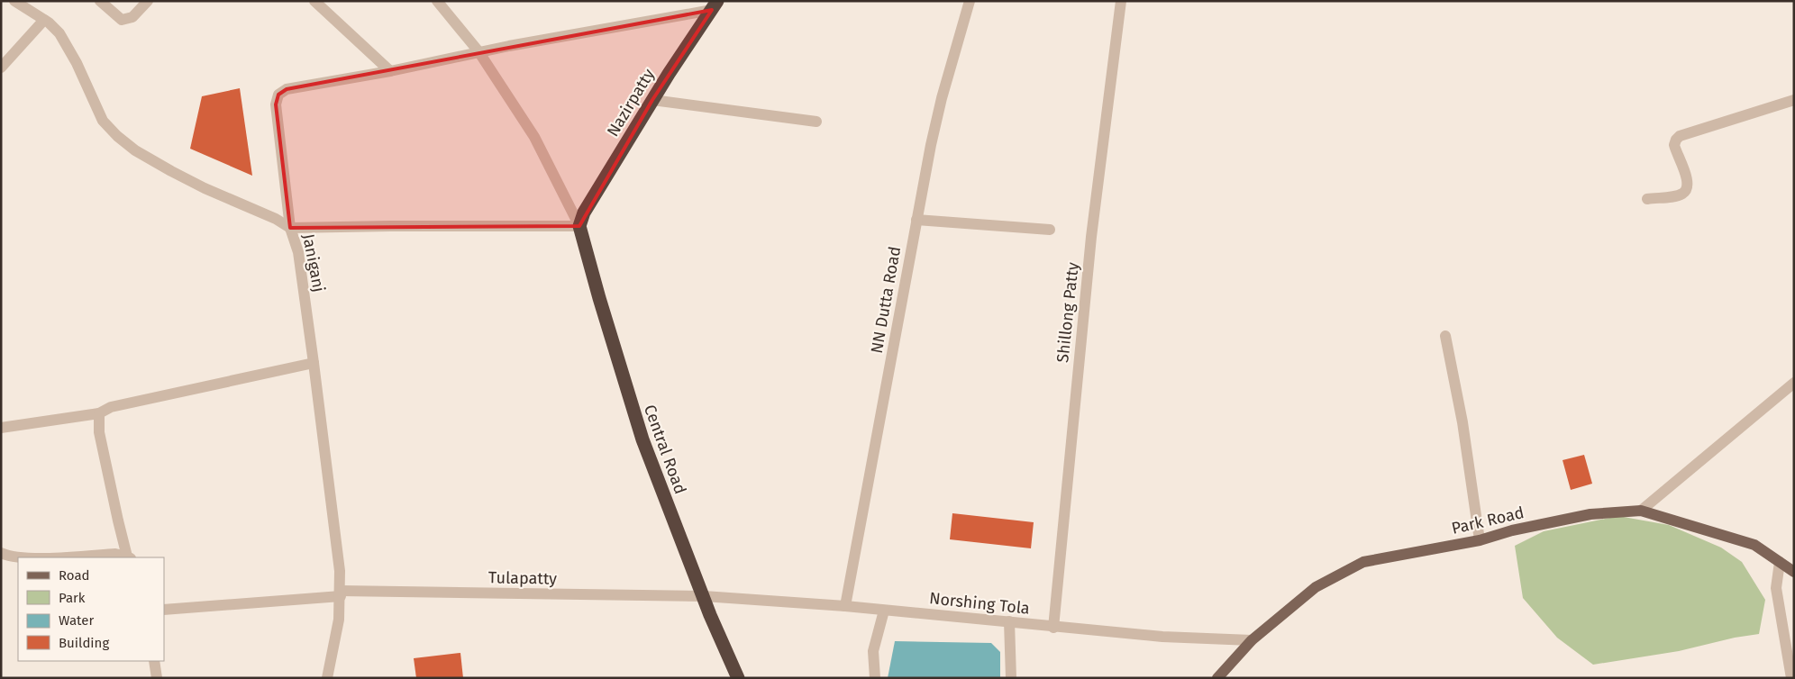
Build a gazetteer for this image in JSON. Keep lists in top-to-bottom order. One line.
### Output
{"streets":{"highway":["Nazirpatty","Central Road"],"main road":["Park Road"],"street":["Janiganj","NN Dutta Road","Shillong Patty","Tulapatty","Norshing Tola"]},"crossings":[["Nazirpatty","Janiganj"],["Nazirpatty","Central Road"],["Janiganj","Central Road"],["Janiganj","Tulapatty"],["NN Dutta Road","Norshing Tola"],["Shillong Patty","Norshing Tola"],["Central Road","Tulapatty"],["Central Road","Norshing Tola"],["Park Road","Norshing Tola"],["Tulapatty","Norshing Tola"]],"legend":["Road","Park","Water","Building"]}
